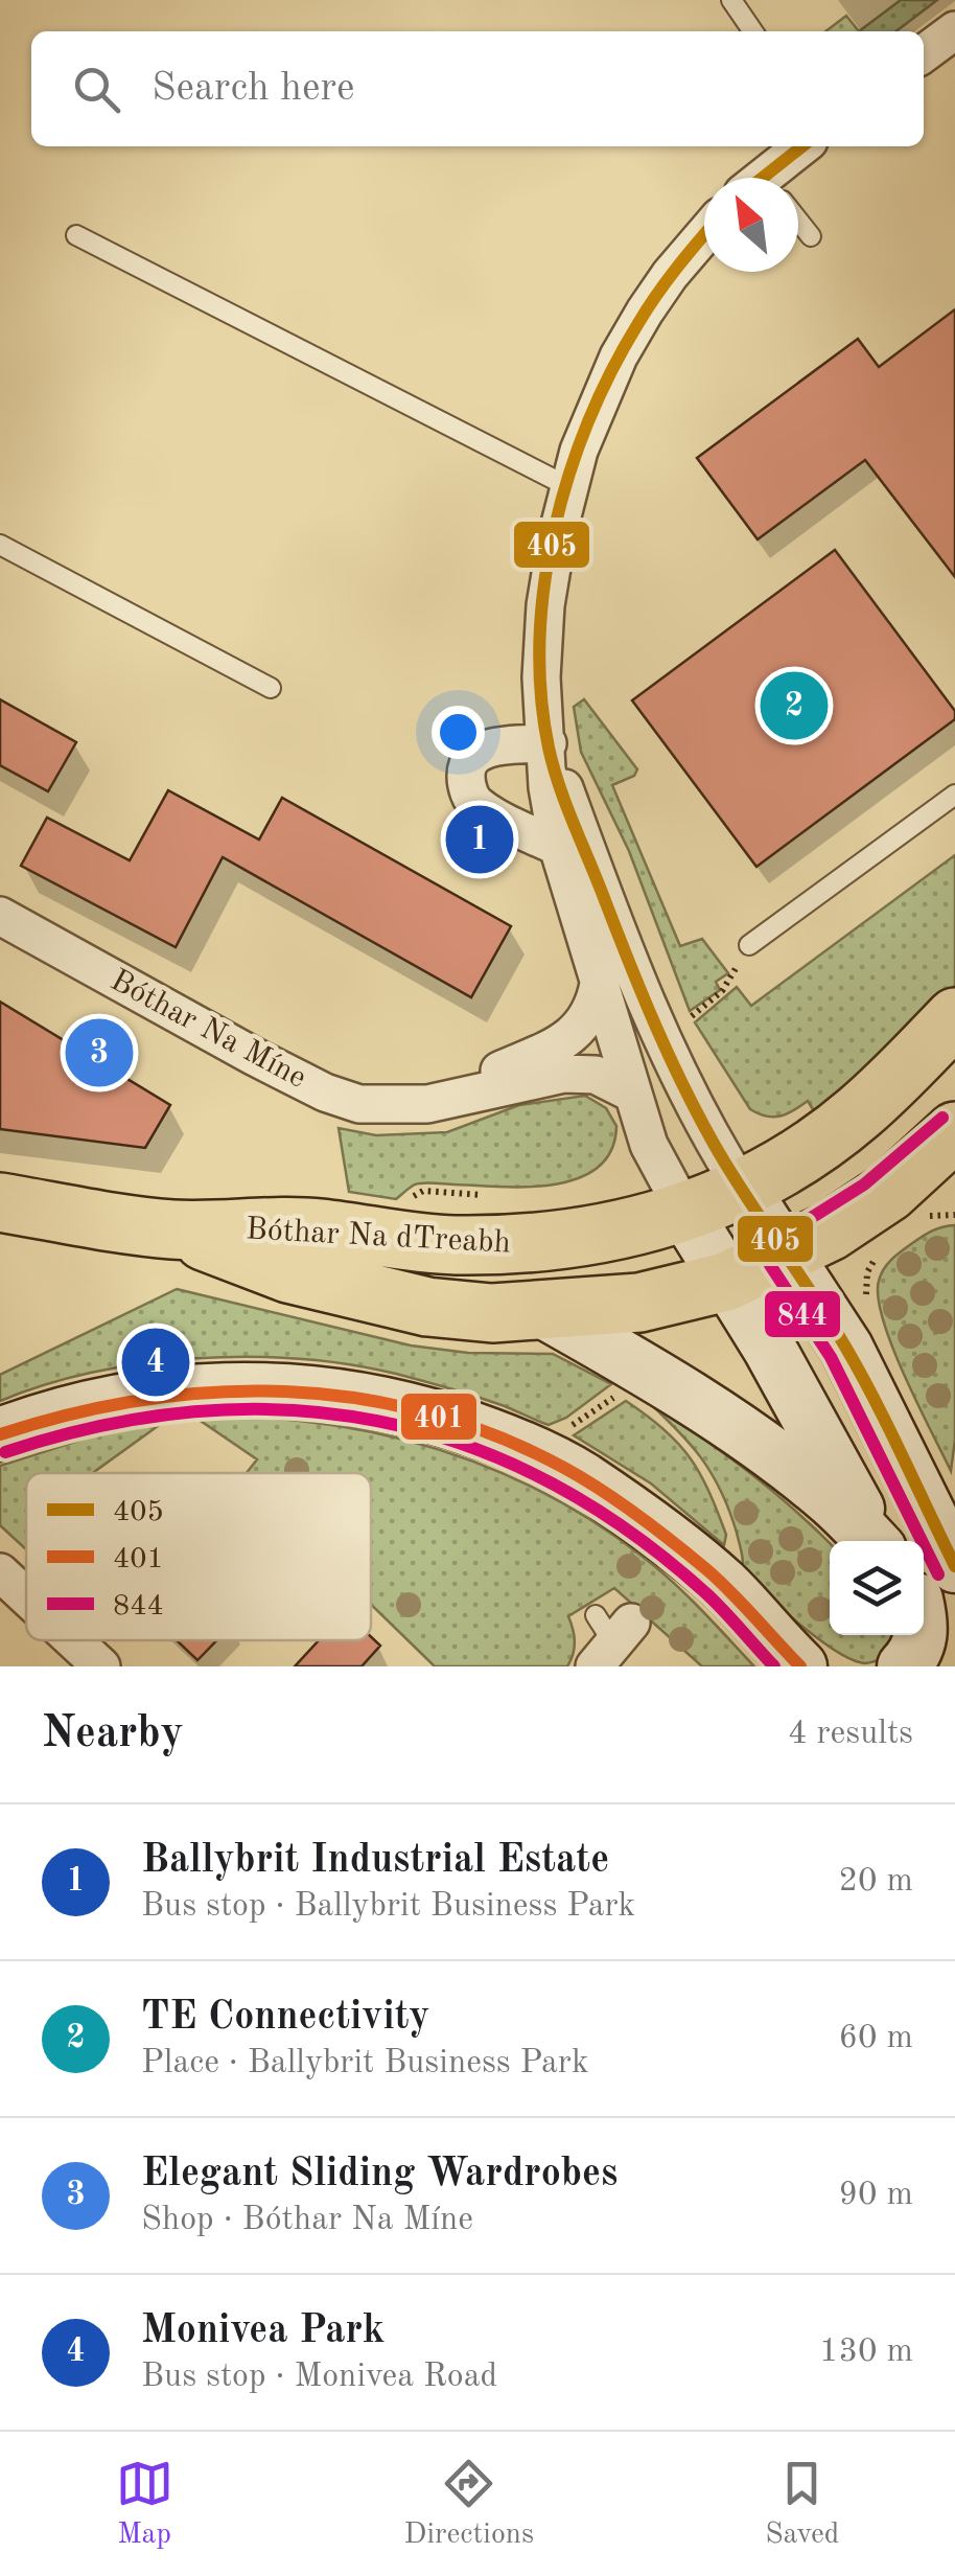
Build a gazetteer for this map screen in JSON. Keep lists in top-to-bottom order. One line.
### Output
{"streets":{"highway":["Bóthar Na dTreabh"],"street":["Bóthar Na Míne"]},"lines":["transit line 405","transit line 844","transit line 401"],"legend":["405","401","844"],"north":"top left","page":{"search":"Search here","pins":["2","1","3","4"],"heading":["Nearby","4 results"],"list":[{"mark":"1","name":"Ballybrit Industrial Estate","note":"Bus stop · Ballybrit Business Park","value":"20 m"},{"mark":"2","name":"TE Connectivity","note":"Place · Ballybrit Business Park","value":"60 m"},{"mark":"3","name":"Elegant Sliding Wardrobes","note":"Shop · Bóthar Na Míne","value":"90 m"},{"mark":"4","name":"Monivea Park","note":"Bus stop · Monivea Road","value":"130 m"}],"nav":["Map","Directions","Saved"]}}
